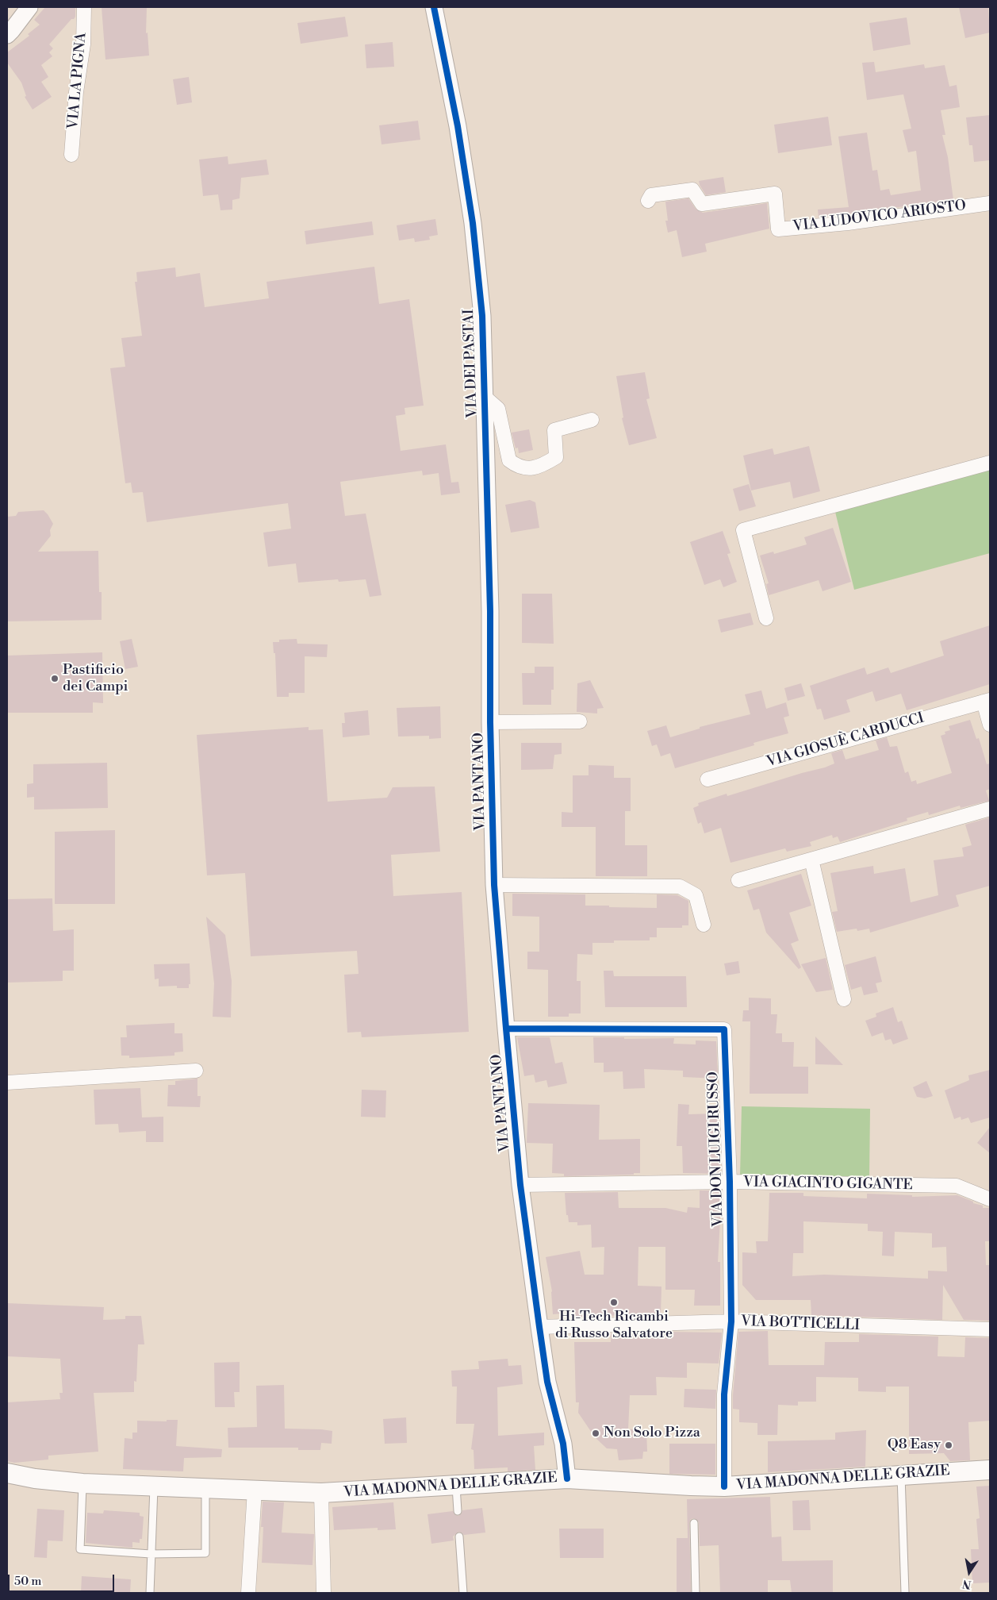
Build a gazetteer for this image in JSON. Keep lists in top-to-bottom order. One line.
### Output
{"streets":{"main road":["VIA MADONNA DELLE GRAZIE"],"street":["VIA LA PIGNA","VIA LUDOVICO ARIOSTO","VIA DEI PASTAI","VIA GIOSUÈ CARDUCCI","VIA PANTANO","VIA DON LUIGI RUSSO","VIA GIACINTO GIGANTE","VIA BOTTICELLI"]},"crossings":[["VIA DEI PASTAI","VIA PANTANO"],["VIA PANTANO","VIA DON LUIGI RUSSO"],["VIA PANTANO","VIA GIACINTO GIGANTE"],["VIA PANTANO","VIA BOTTICELLI"],["VIA PANTANO","VIA MADONNA DELLE GRAZIE"],["VIA DON LUIGI RUSSO","VIA GIACINTO GIGANTE"],["VIA DON LUIGI RUSSO","VIA BOTTICELLI"],["VIA DON LUIGI RUSSO","VIA MADONNA DELLE GRAZIE"]],"places":["Pastificio dei Campi","Hi-Tech Ricambi di Russo Salvatore","Non Solo Pizza","Q8 Easy"],"scale_bar":"50 m","north":"bottom"}
